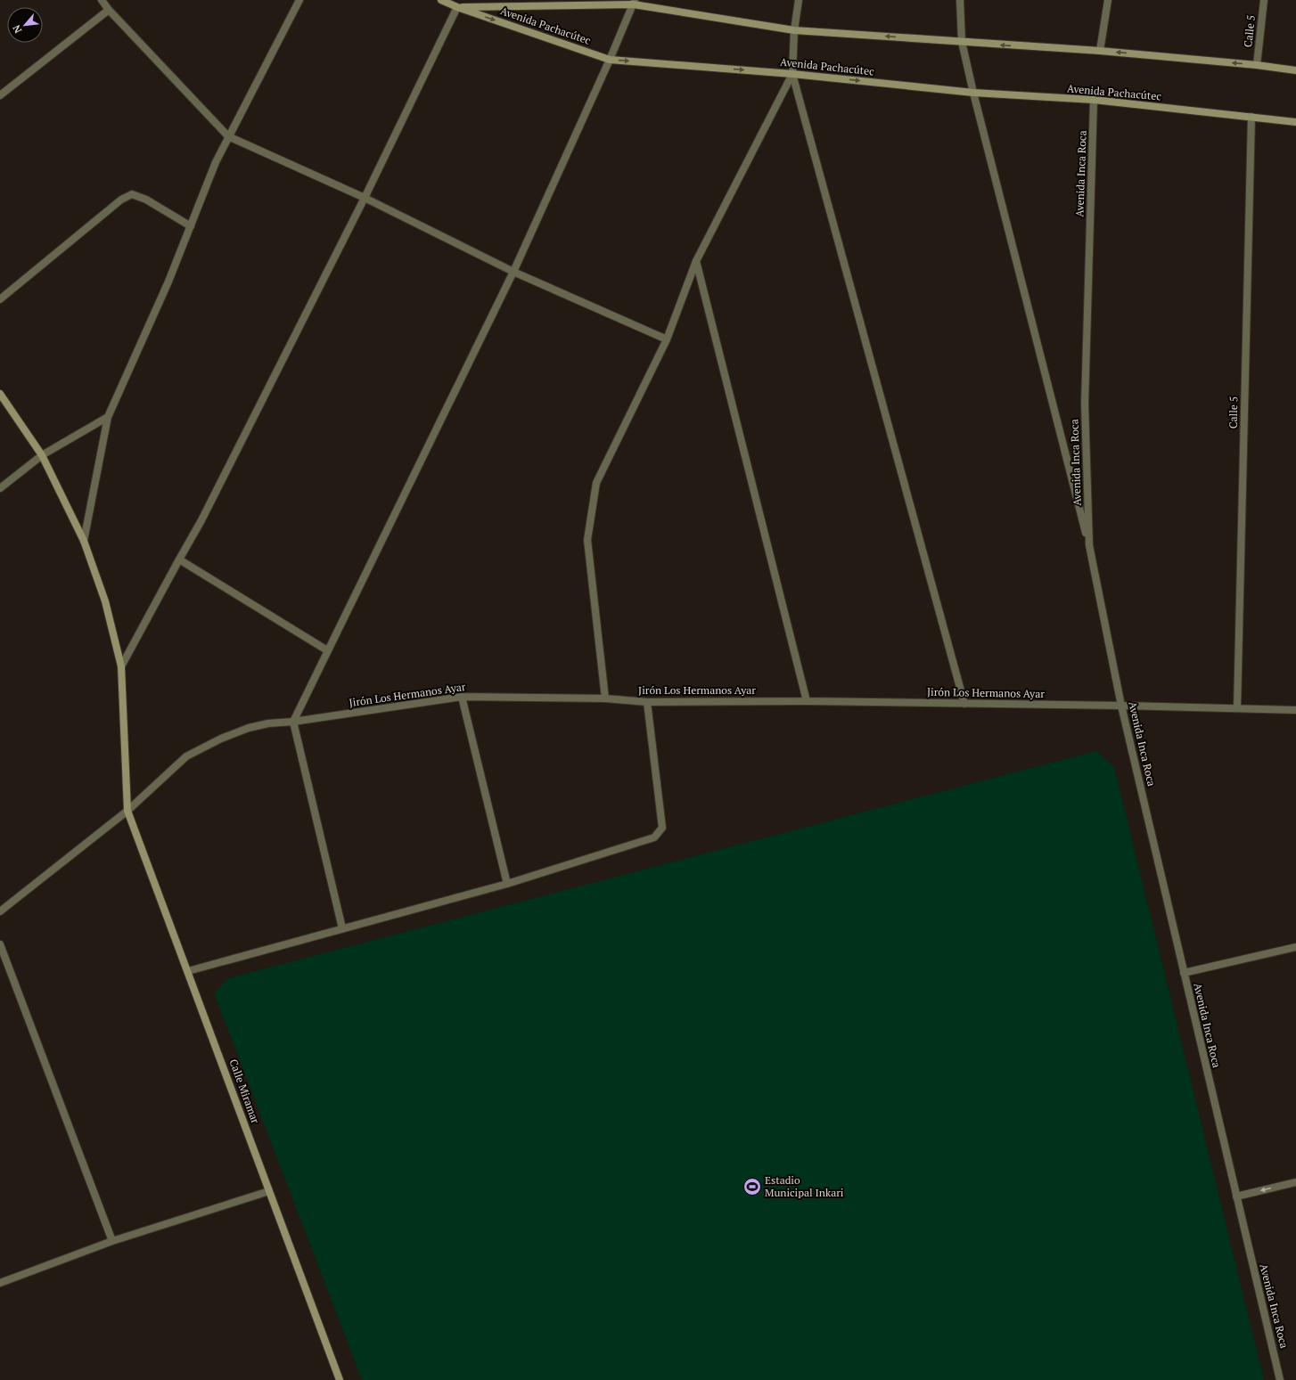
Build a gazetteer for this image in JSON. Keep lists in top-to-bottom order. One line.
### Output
{"streets":{"street":["Avenida Pachacútec","Calle 5","Avenida Inca Roca","Jirón Los Hermanos Ayar","Calle Miramar"]},"crossings":[["Avenida Pachacútec","Calle 5"],["Avenida Pachacútec","Avenida Inca Roca"],["Calle 5","Jirón Los Hermanos Ayar"],["Avenida Inca Roca","Jirón Los Hermanos Ayar"],["Jirón Los Hermanos Ayar","Calle Miramar"]],"places":{"sports":["Estadio Municipal Inkari"]},"north":"bottom left"}
